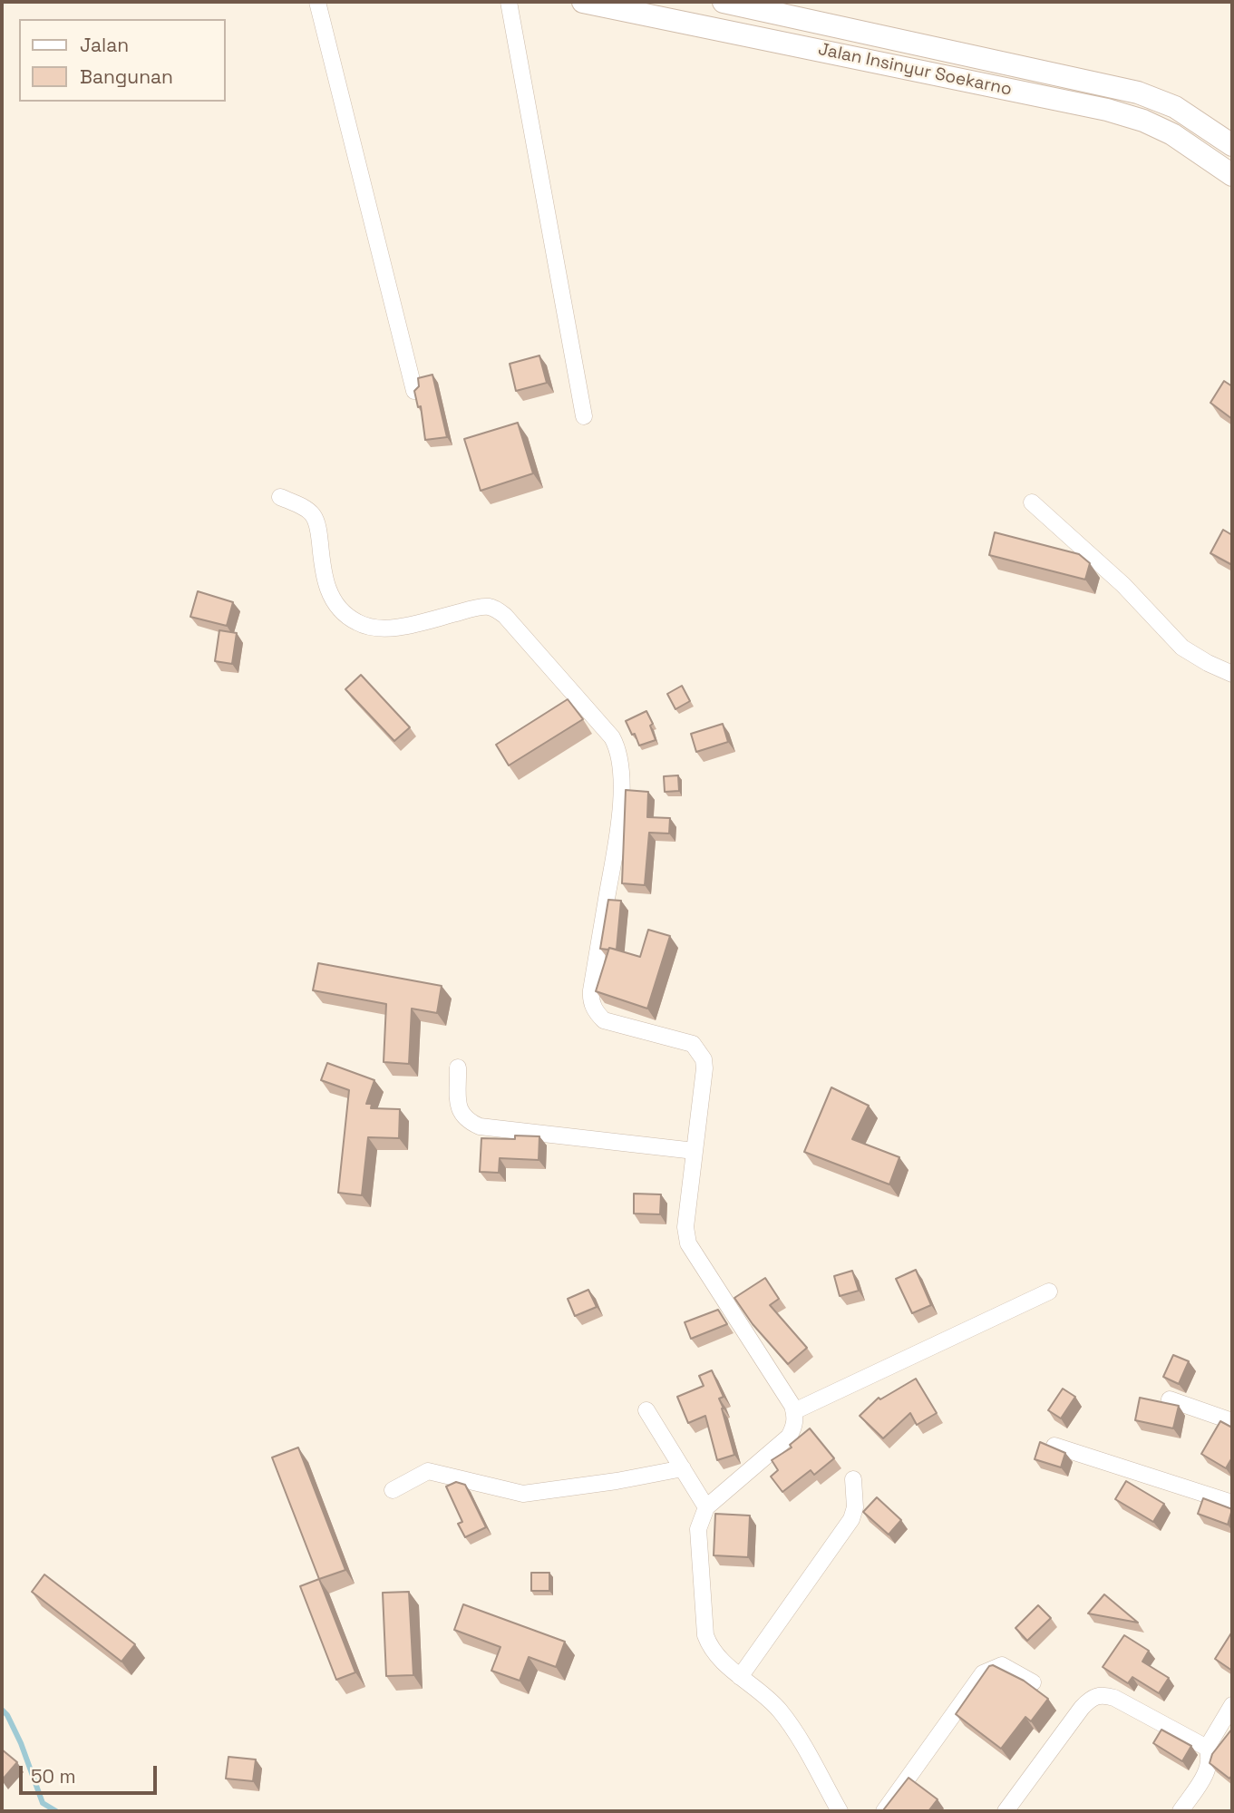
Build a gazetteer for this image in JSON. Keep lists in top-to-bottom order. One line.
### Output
{"streets":{"main road":["Jalan Insinyur Soekarno"]},"legend":["Jalan","Bangunan"],"scale_bar":"50 m"}
